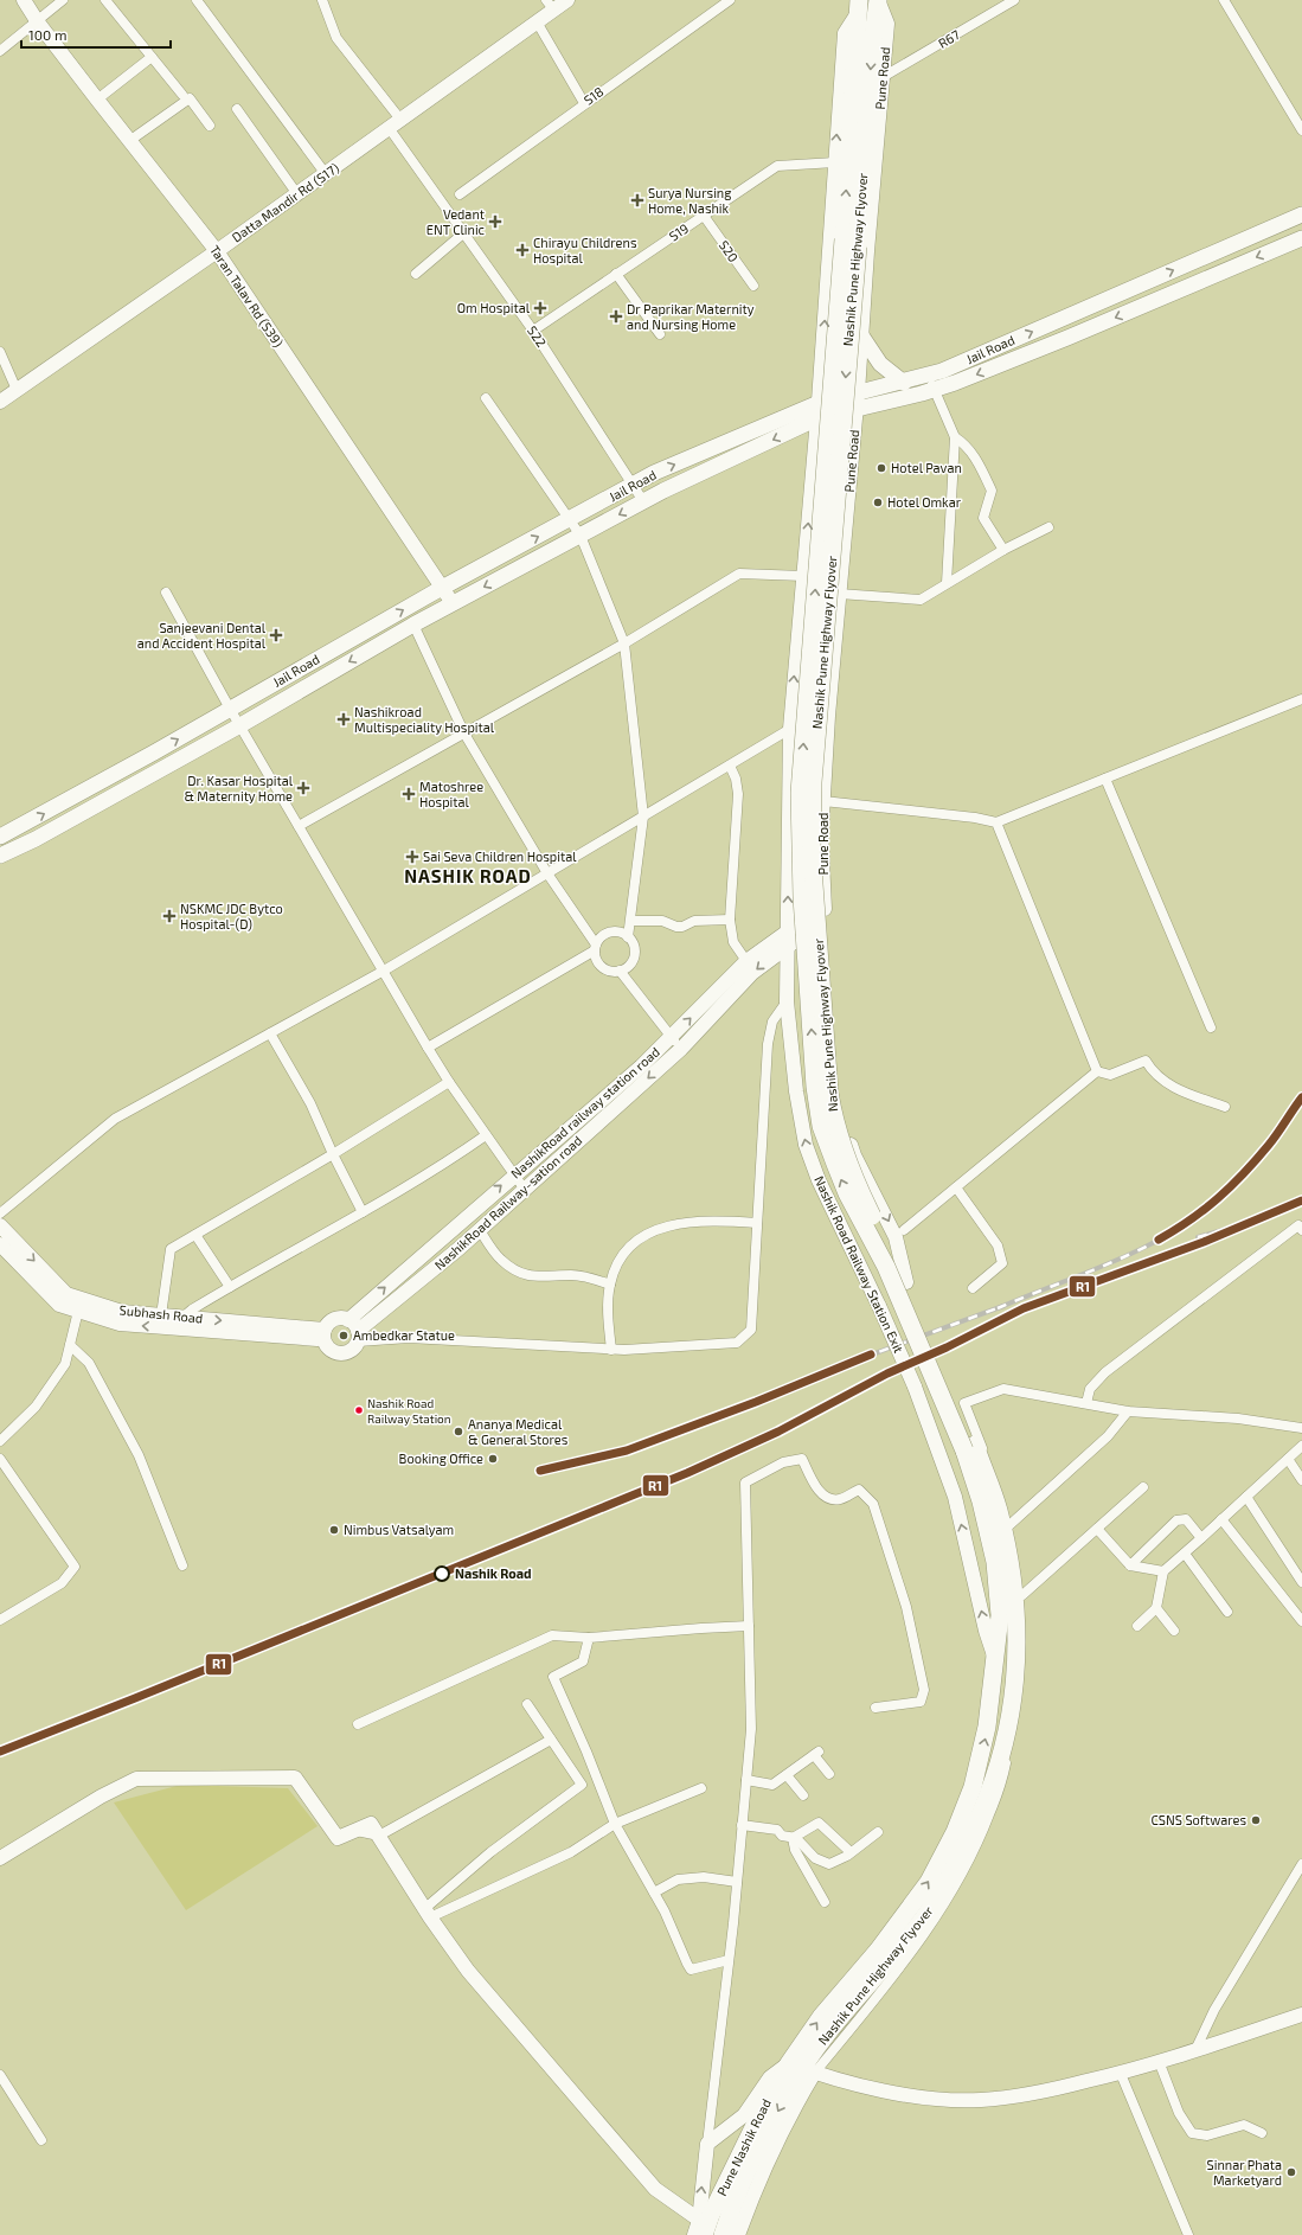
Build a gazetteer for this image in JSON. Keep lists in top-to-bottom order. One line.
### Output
{"streets":{"highway":["Nashik Pune Highway Flyover","Pune Nashik Road"],"main road":["Pune Road","Datta Mandir Rd (S17)","Taran Talav Rd (S39)","Jail Road","NashikRoad railway station road","NashikRoad Railway-sation road","Nashik Road Railway Station Exit","Subhash Road"],"street":["R67","S18","S19","S20","S22"]},"crossings":[["R67","Pune Road"],["Pune Road","Nashik Pune Highway Flyover"],["Pune Road","Jail Road"],["Pune Road","NashikRoad railway station road"],["Pune Road","NashikRoad Railway-sation road"],["Datta Mandir Rd (S17)","Taran Talav Rd (S39)"],["Datta Mandir Rd (S17)","S22"],["S19","S20"],["S19","S22"],["S19","Nashik Road Railway Station Exit"],["Nashik Pune Highway Flyover","Nashik Road Railway Station Exit"],["Nashik Pune Highway Flyover","Pune Nashik Road"],["Taran Talav Rd (S39)","Jail Road"],["S22","Jail Road"],["Jail Road","Nashik Road Railway Station Exit"],["NashikRoad railway station road","NashikRoad Railway-sation road"],["NashikRoad railway station road","Nashik Road Railway Station Exit"],["NashikRoad railway station road","Subhash Road"],["NashikRoad Railway-sation road","Nashik Road Railway Station Exit"],["NashikRoad Railway-sation road","Subhash Road"]],"one_way":["NashikRoad railway station road","NashikRoad Railway-sation road","Nashik Road Railway Station Exit"],"districts":["NASHIK ROAD"],"places":{"health":["Surya Nursing Home, Nashik","Vedant ENT Clinic","Chirayu Childrens Hospital","Om Hospital","Dr Paprikar Maternity and Nursing Home","Sanjeevani Dental and Accident Hospital","Nashikroad Multispeciality Hospital","Dr. Kasar Hospital & Maternity Home","Matoshree Hospital","Sai Seva Children Hospital","NSKMC JDC Bytco Hospital-(D)"],"other":["Hotel Pavan","Hotel Omkar","Ambedkar Statue","Nashik Road Railway Station","Ananya Medical & General Stores","Booking Office","Nimbus Vatsalyam","Nashik Road","CSNS Softwares","Sinnar Phata Marketyard"]},"lines":["transit line R1"],"scale_bar":"100 m"}
